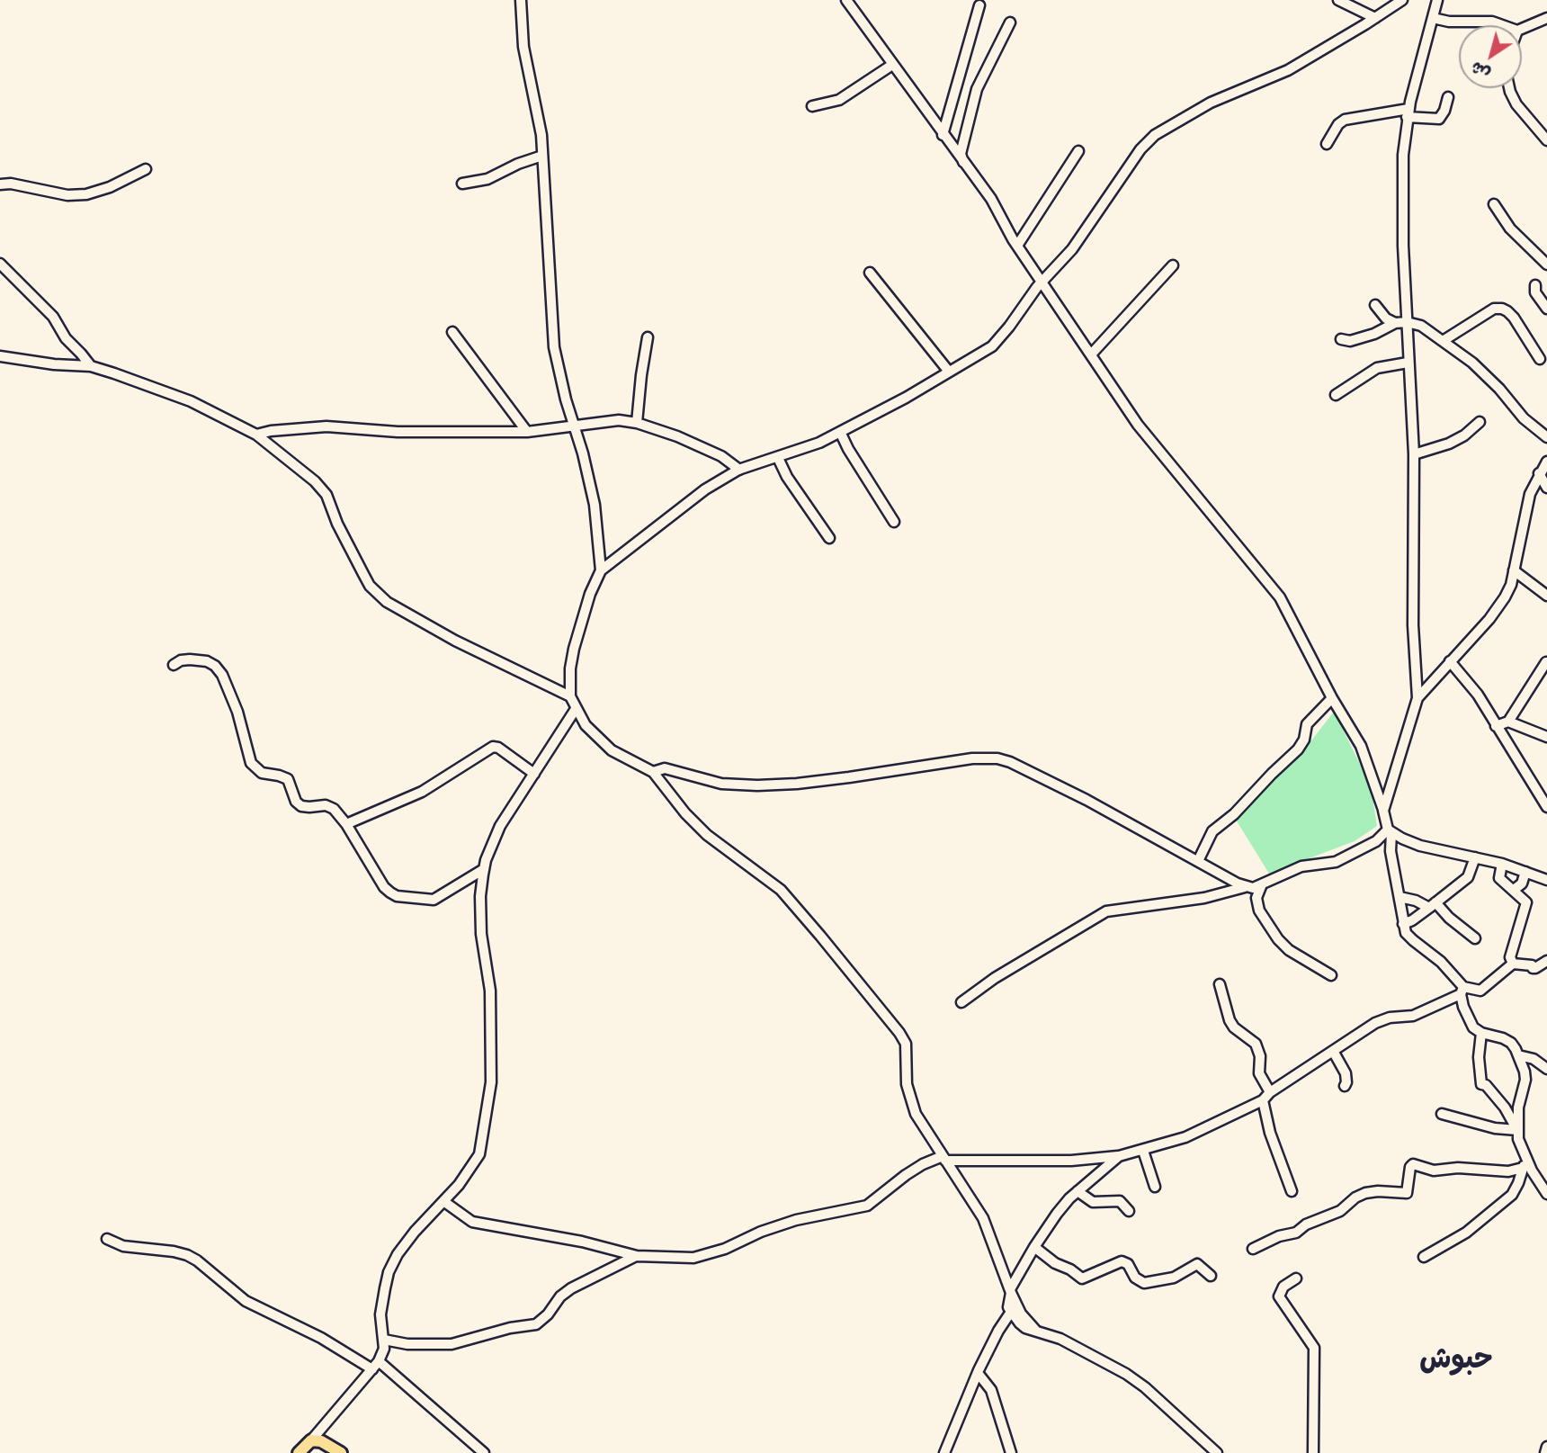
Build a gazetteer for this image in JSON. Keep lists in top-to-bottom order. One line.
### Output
{"districts":["حبوش"],"north":"bottom left"}
